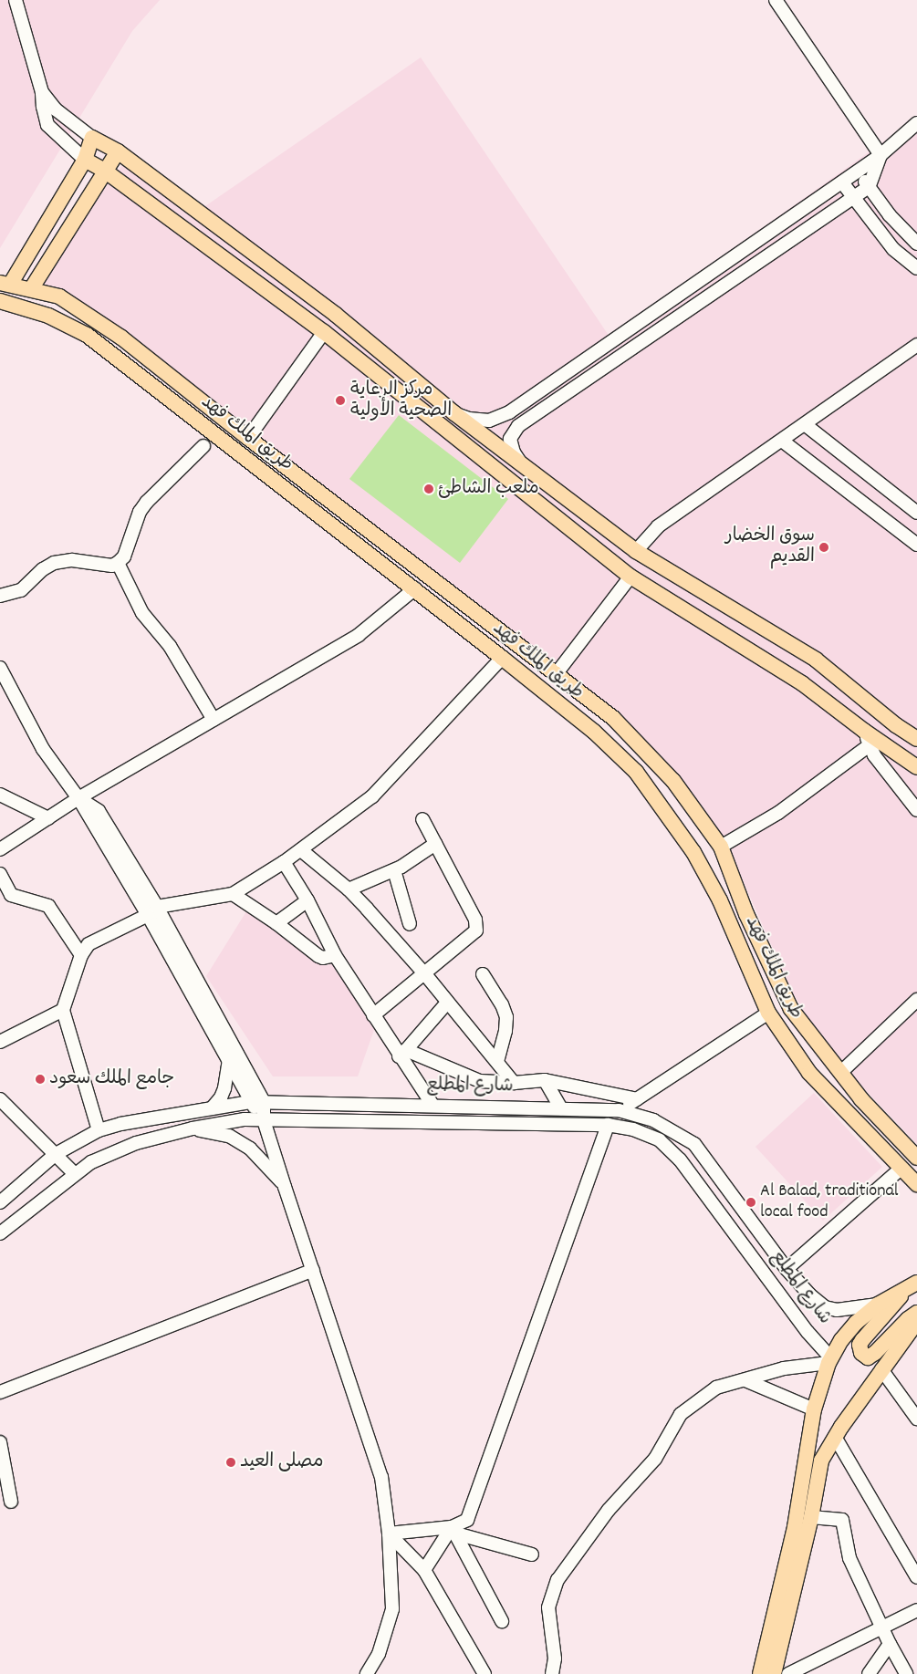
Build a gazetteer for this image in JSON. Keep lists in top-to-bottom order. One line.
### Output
{"streets":{"main road":["طريق الملك فهد","شارع المطلع"]},"places":["مركز الرعاية الصحية الأولية","ملعب الشاطئ","سوق الخضار القديم","جامع الملك سعود","Al Balad, traditional local food","مصلى العيد"]}
